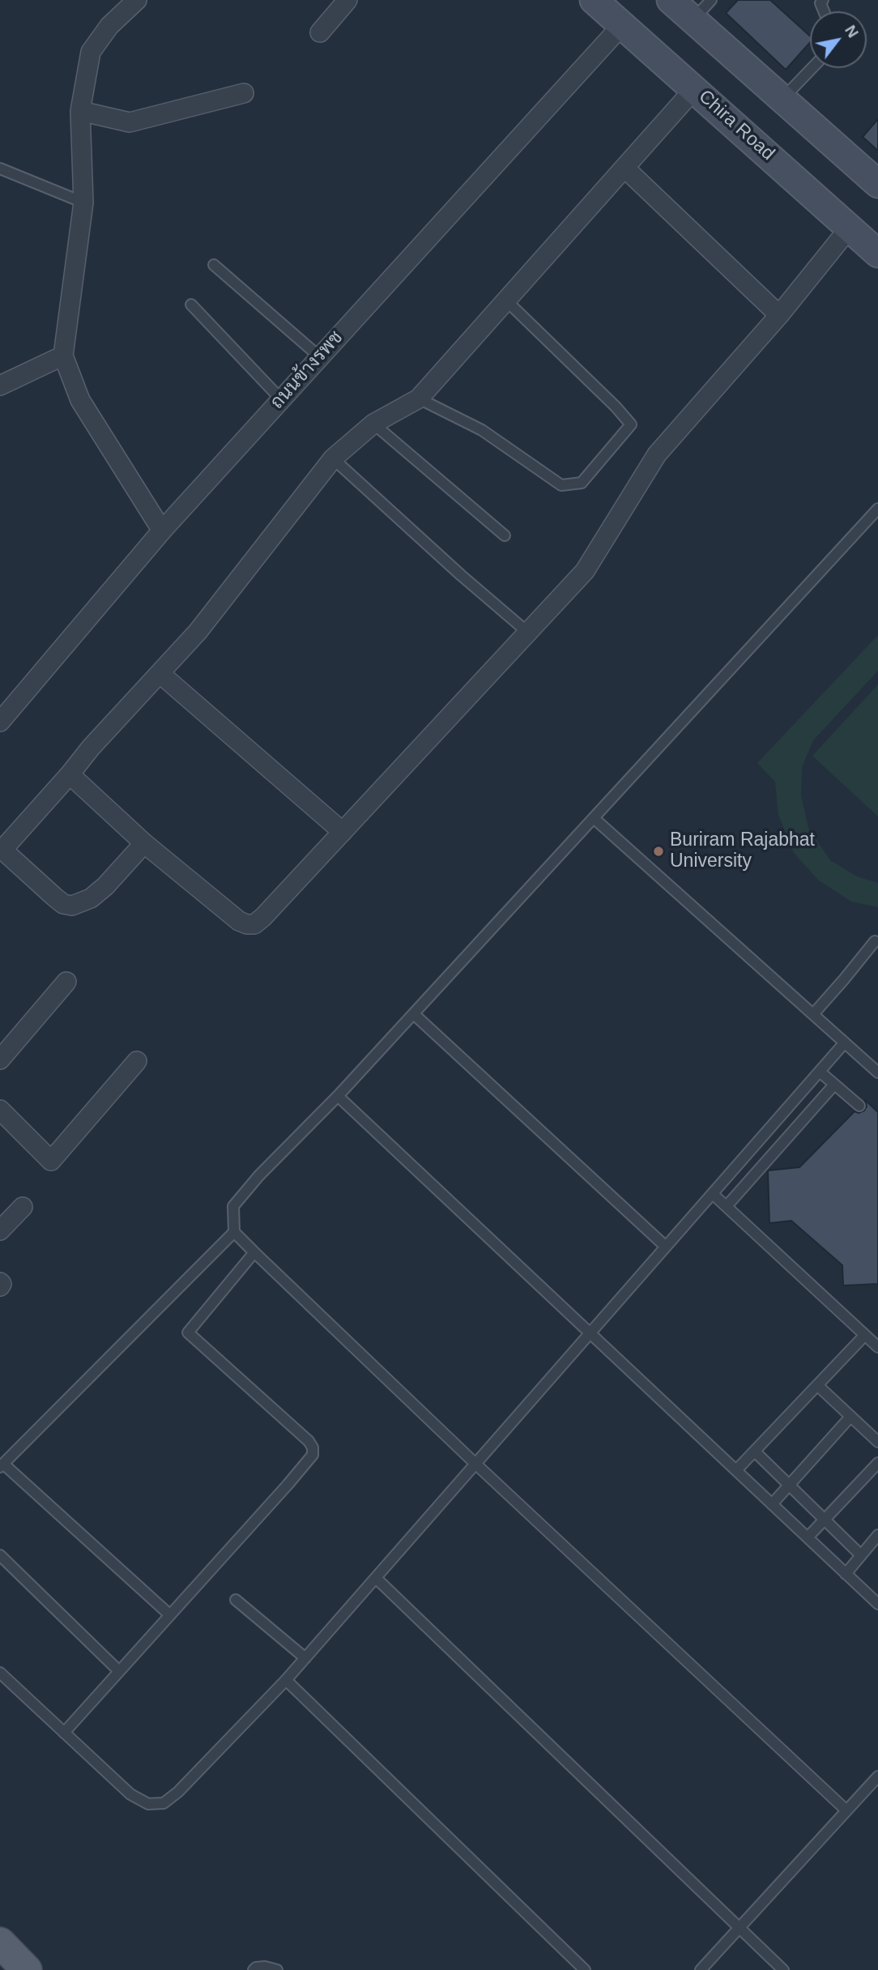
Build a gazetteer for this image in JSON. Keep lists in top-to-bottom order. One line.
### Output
{"streets":{"main road":["Chira Road"],"street":["ถนนข้างรพช"]},"crossings":[["Chira Road","ถนนข้างรพช"]],"places":["Buriram Rajabhat University"],"north":"top right"}
